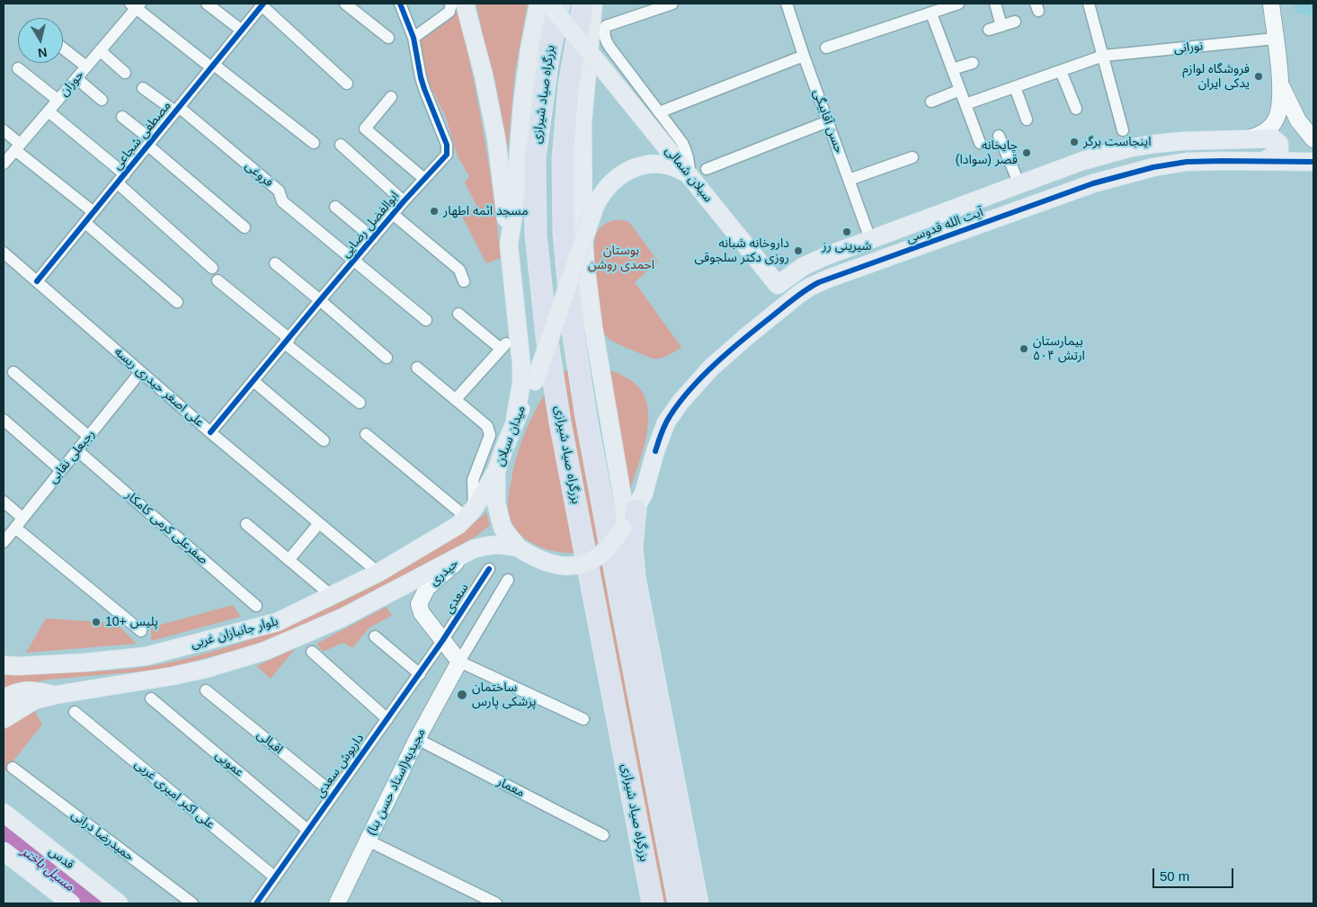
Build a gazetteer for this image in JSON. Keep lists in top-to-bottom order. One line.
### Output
{"streets":{"highway":["بزرگراه صیاد شیرازی"],"main road":["سبلان شمالی","آیت الله قدوسی","میدان سبلان","حیدری","بلوار جانبازان غربی","مجیدیه(استاد حسن بنا)","قدس"],"street":["نورانی","حوزان","حسن آقابیگی","مصطفی شجاعی","فروغی","ابوالفضل رضایی","علی اصغر حیدری ریسه","رجبعلی نقابی","صفرعلی کرمی کامکار","سعدی","اقبالی","عمویی","داریوش سعدی","معمار","علی اکبر امیری غربی","حمیدرضا درانی"]},"crossings":[["حسن آقابیگی","سبلان شمالی"],["مصطفی شجاعی","فروغی"],["مصطفی شجاعی","علی اصغر حیدری ریسه"],["فروغی","ابوالفضل رضایی"],["سبلان شمالی","میدان سبلان"],["ابوالفضل رضایی","علی اصغر حیدری ریسه"],["آیت الله قدوسی","میدان سبلان"],["علی اصغر حیدری ریسه","رجبعلی نقابی"],["علی اصغر حیدری ریسه","بلوار جانبازان غربی"],["میدان سبلان","بلوار جانبازان غربی"],["رجبعلی نقابی","صفرعلی کرمی کامکار"],["حیدری","سعدی"],["حیدری","بلوار جانبازان غربی"],["حیدری","داریوش سعدی"],["سعدی","داریوش سعدی"],["اقبالی","داریوش سعدی"],["عمویی","داریوش سعدی"],["داریوش سعدی","علی اکبر امیری غربی"],["مجیدیه(استاد حسن بنا)","معمار"]],"water":["مسیل باختر"],"parks":["بوستان احمدی روشن"],"places":["فروشگاه لوازم یدکی ایران","اینجاست برگر","چایخانه قصر (سوادا)","مسجد ائمه اطهار","شیرینی رز","داروخانه شبانه روزی دکتر سلجوقی","بیمارستان ۵۰۴ ارتش","پلیس +10","ساختمان پزشکی پارس"],"scale_bar":"50 m","north":"bottom"}
